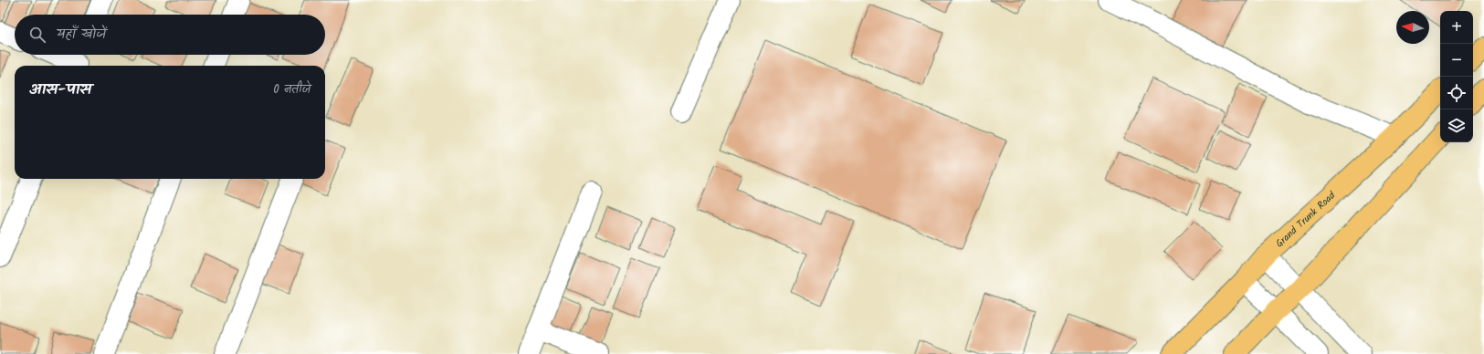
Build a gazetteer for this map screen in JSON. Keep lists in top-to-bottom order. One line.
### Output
{"streets":{"highway":["Grand Trunk Road"]},"north":"left","page":{"map_buttons":["+","−"],"search":"यहाँ खोजें","heading":["आस-पास","0 नतीजे"]}}
